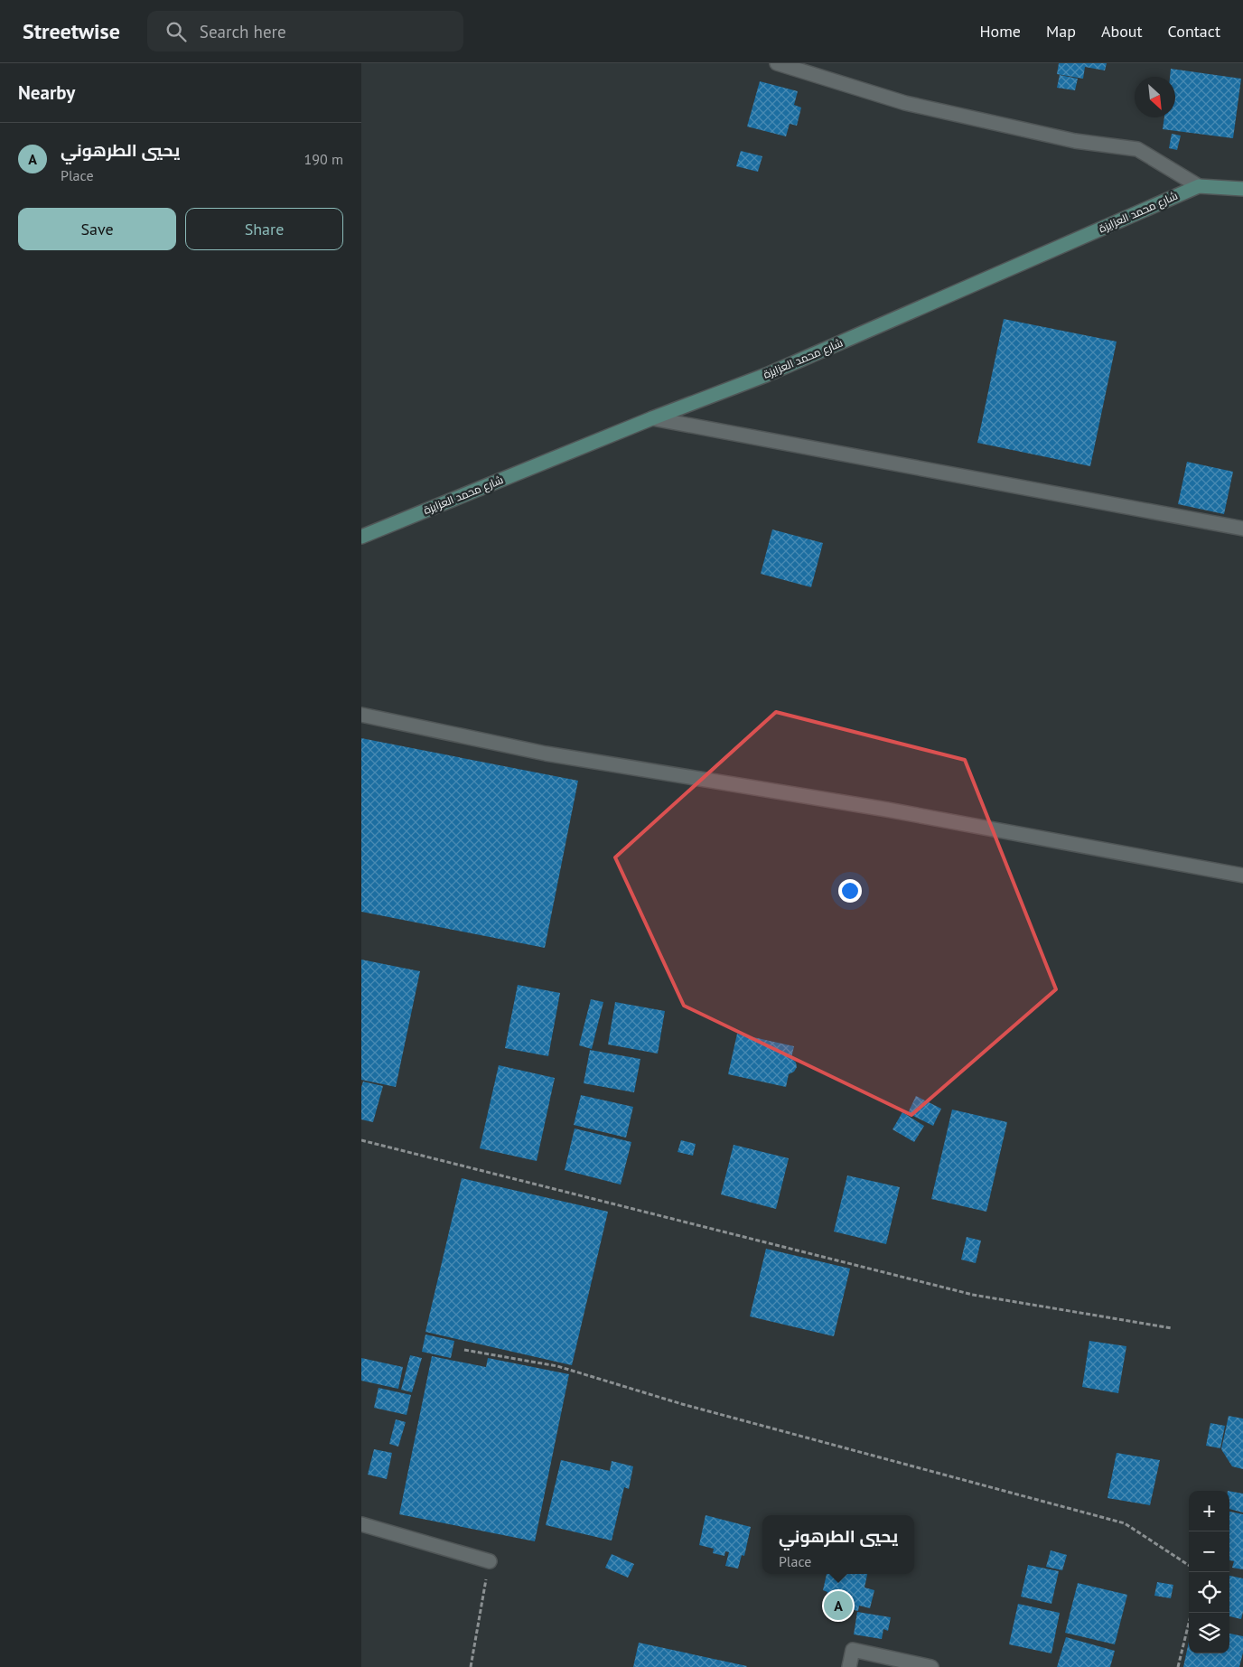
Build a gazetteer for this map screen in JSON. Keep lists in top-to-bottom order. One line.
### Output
{"streets":{"main road":["شارع محمد العزايزة"]},"north":"bottom right","page":{"header":"Streetwise","search":"Search here","nav":["Home","Map","About","Contact"],"heading":"Nearby","list":[{"mark":"A","name":"يحيي الطرهوني","note":"Place","value":"190 m"}],"buttons":["Save","Share"],"map_buttons":["+","−"],"popup":["يحيي الطرهوني","Place"],"pins":"A"}}
